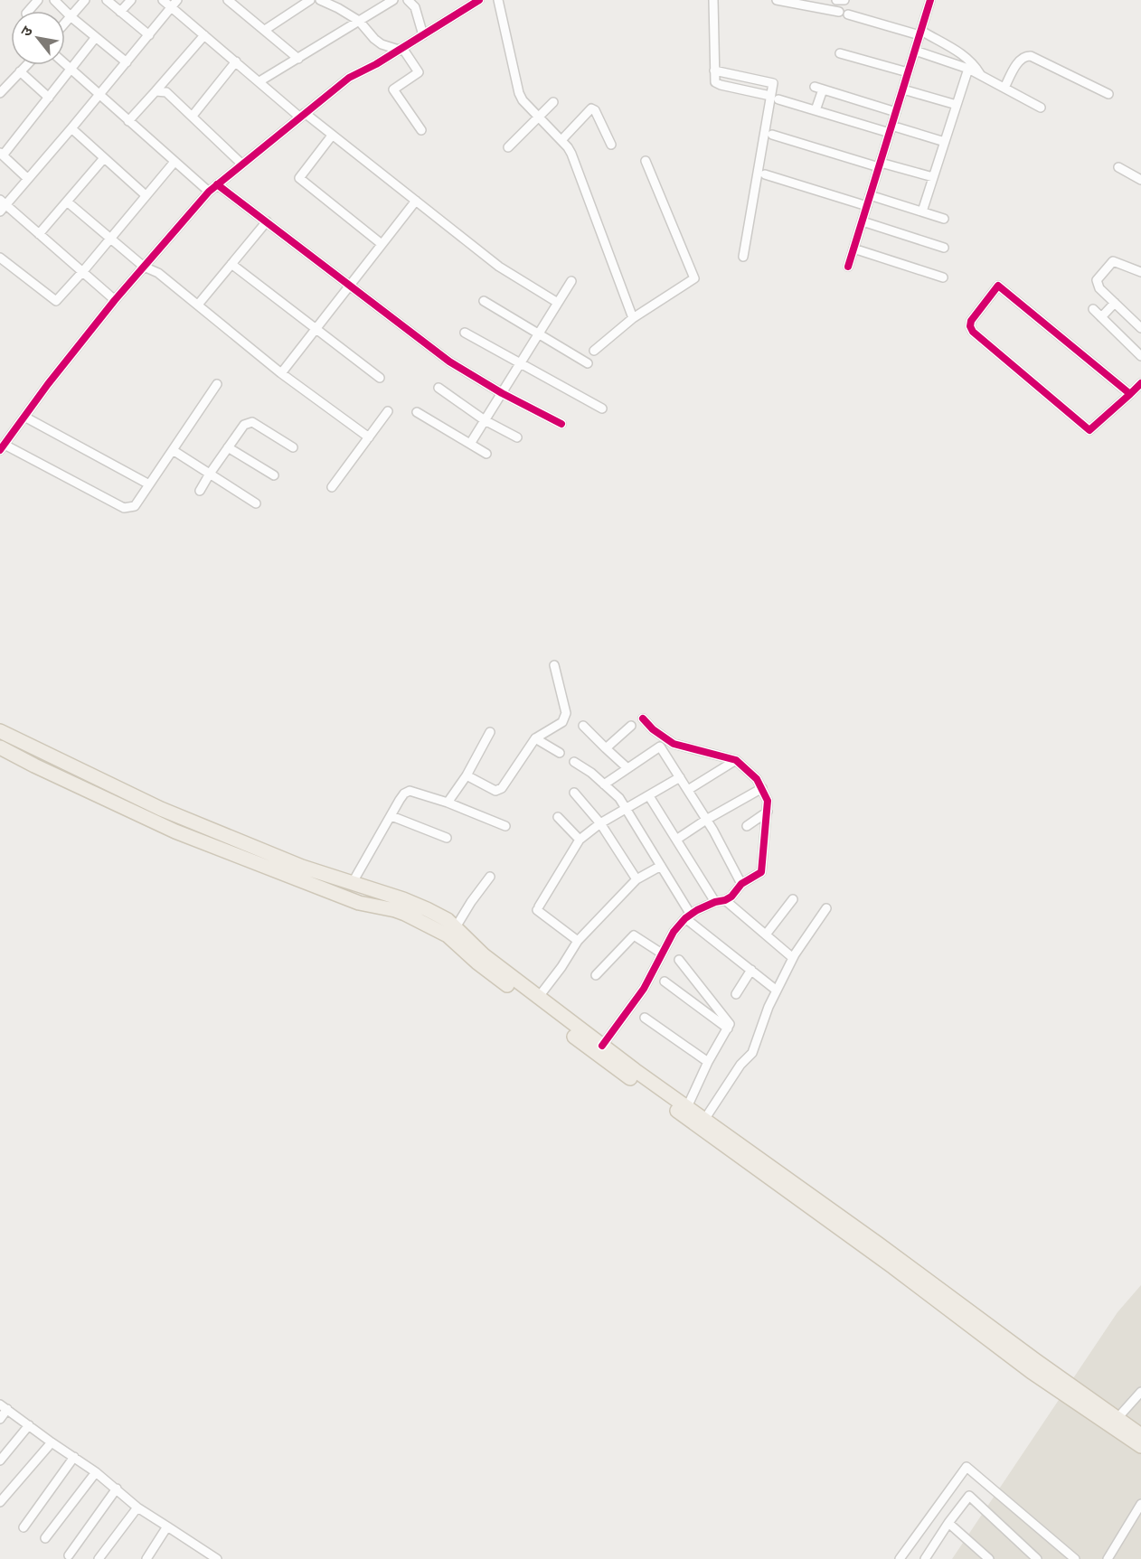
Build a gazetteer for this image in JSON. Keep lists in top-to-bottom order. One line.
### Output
{"north":"top left"}
